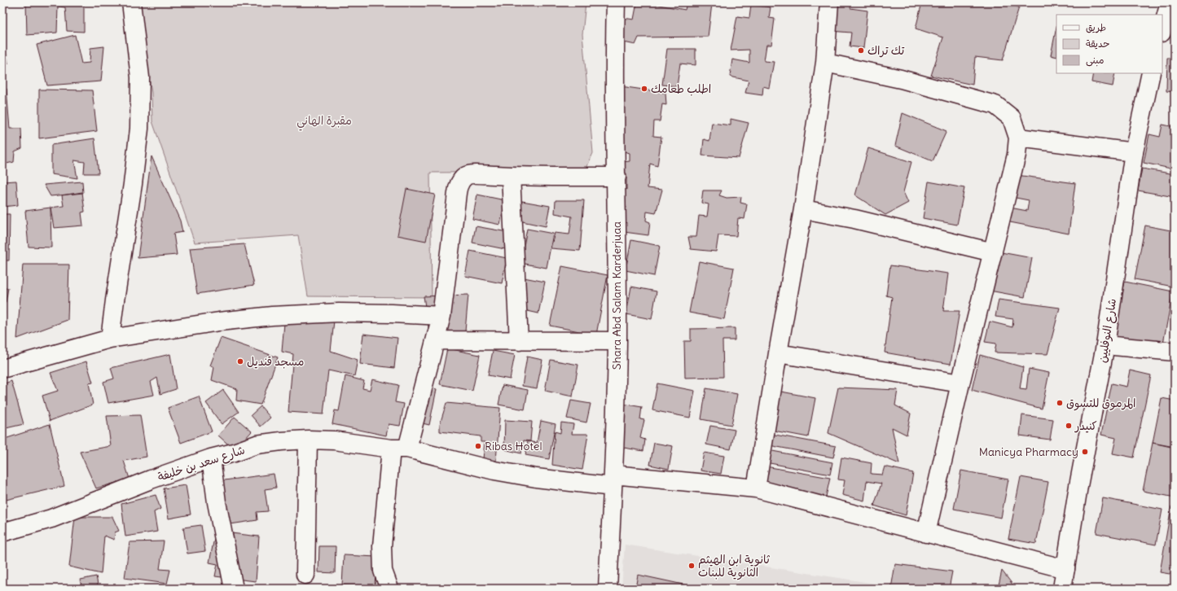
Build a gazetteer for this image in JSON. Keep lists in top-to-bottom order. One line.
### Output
{"streets":{"street":["Shara Abd Salam Karderjuaa","شارع النوفليين","شارع سعد بن خليفة"]},"crossings":[["Shara Abd Salam Karderjuaa","شارع سعد بن خليفة"],["شارع النوفليين","شارع سعد بن خليفة"]],"parks":["مقبرة الهاني"],"places":["تك تراك","اطلب طعامك","مسجد قنديل","المرموق للتسوق","كنيدر","Ribas Hotel","Manicya Pharmacy","ثانوية ابن الهيثم الثانوية للبنات"],"legend":["طريق","حديقة","مبنى"]}
